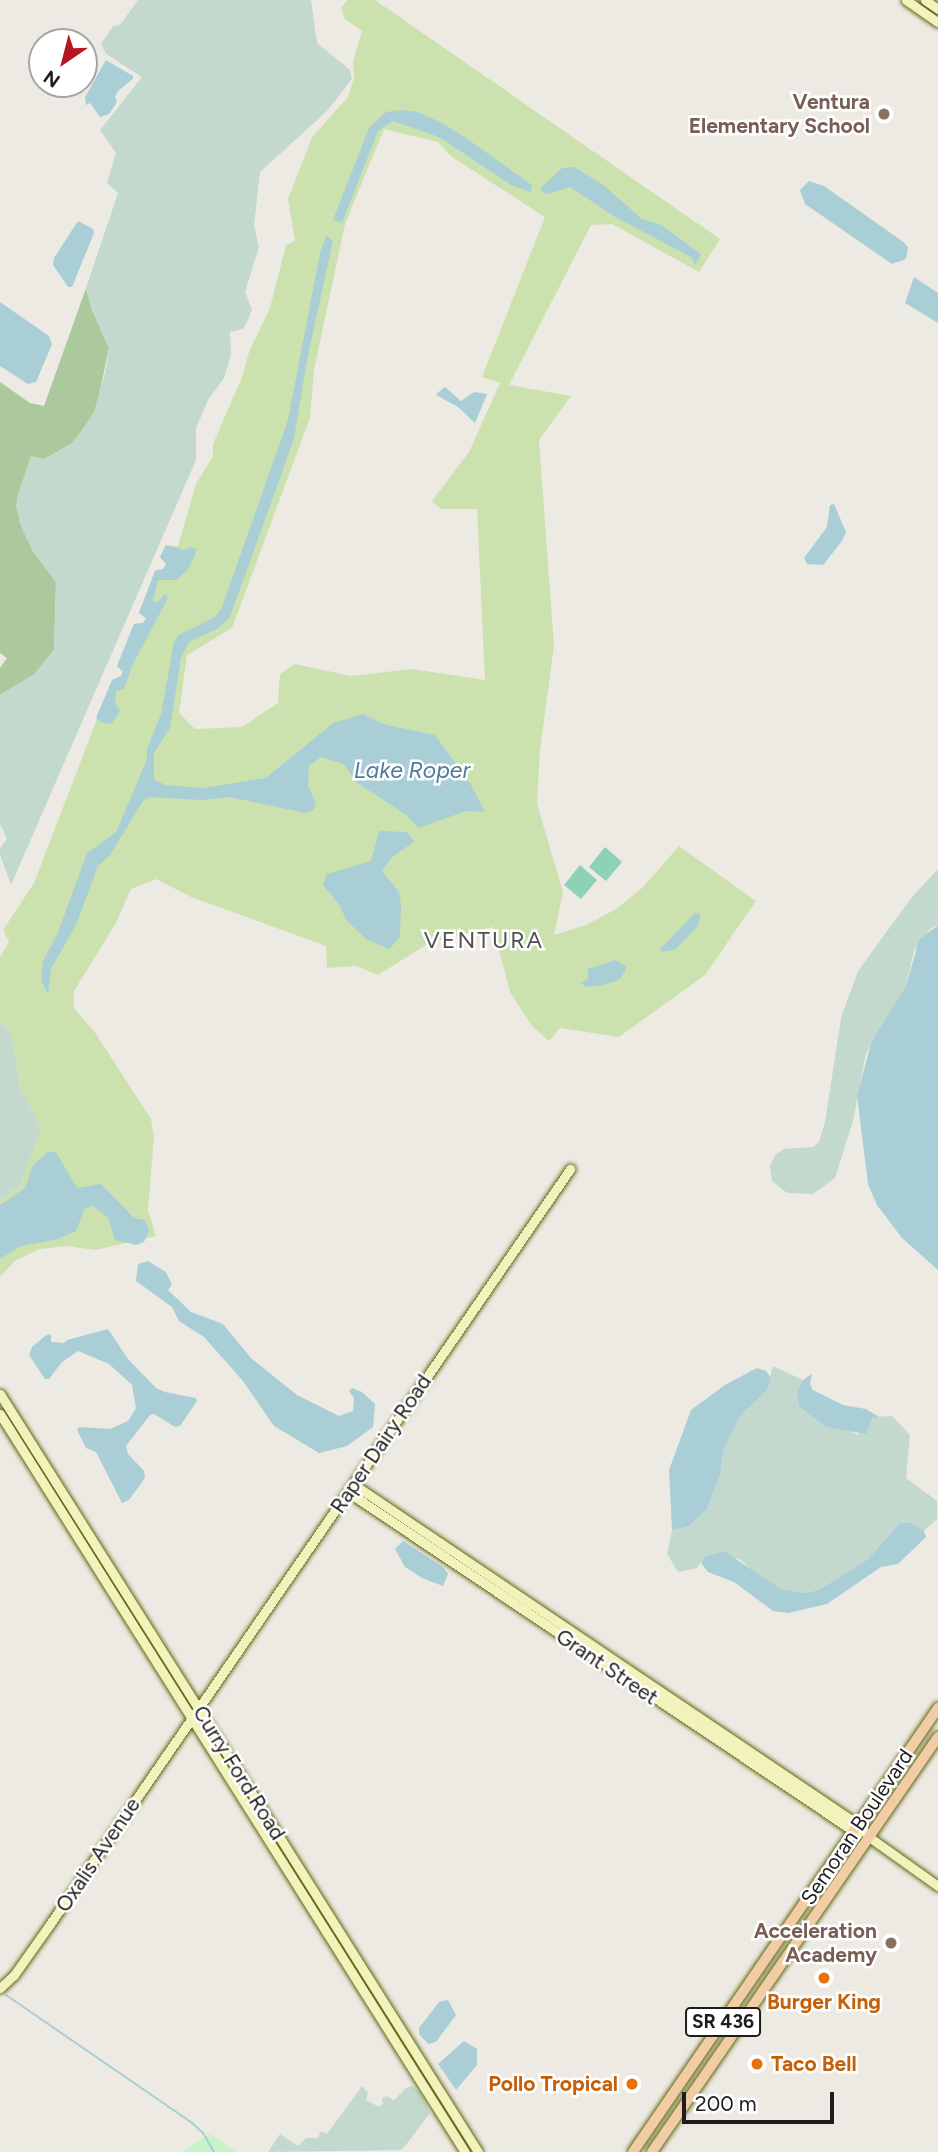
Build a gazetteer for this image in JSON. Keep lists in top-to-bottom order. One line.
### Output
{"streets":{"main road":["Raper Dairy Road","Grant Street","Curry Ford Road","Semoran Boulevard","Oxalis Avenue","SR 436"]},"crossings":[["Raper Dairy Road","Grant Street"],["Raper Dairy Road","Curry Ford Road"],["Raper Dairy Road","Oxalis Avenue"],["Grant Street","Semoran Boulevard"],["Curry Ford Road","Oxalis Avenue"]],"districts":["VENTURA"],"water":["Lake Roper"],"places":["Ventura Elementary School","Acceleration Academy","Burger King","Taco Bell","Pollo Tropical"],"scale_bar":"200 m","north":"bottom left"}
